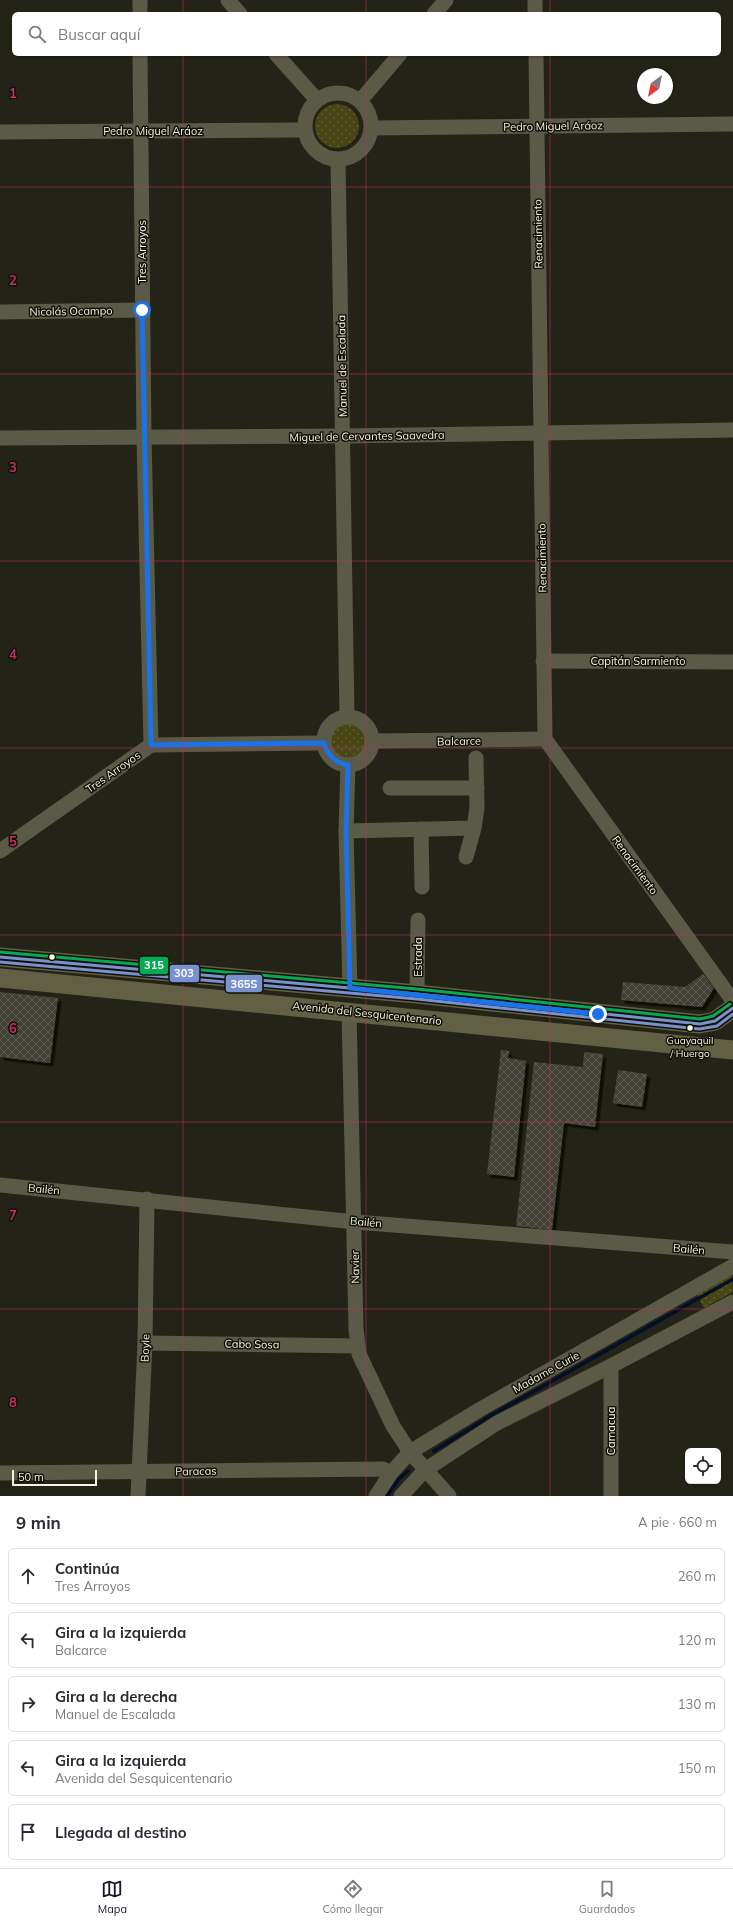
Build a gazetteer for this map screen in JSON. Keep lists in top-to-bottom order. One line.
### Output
{"streets":{"main road":["Avenida del Sesquicentenario"],"street":["Pedro Miguel Aráoz","Renacimiento","Tres Arroyos","Nicolás Ocampo","Manuel de Escalada","Miguel de Cervantes Saavedra","Capitán Sarmiento","Balcarce","Estrada","Bailén","Navier","Cabo Sosa","Boyle","Madame Curie","Camacua","Paracas"]},"crossings":[["Pedro Miguel Aráoz","Renacimiento"],["Pedro Miguel Aráoz","Tres Arroyos"],["Pedro Miguel Aráoz","Manuel de Escalada"],["Renacimiento","Miguel de Cervantes Saavedra"],["Renacimiento","Capitán Sarmiento"],["Renacimiento","Balcarce"],["Tres Arroyos","Nicolás Ocampo"],["Tres Arroyos","Miguel de Cervantes Saavedra"],["Manuel de Escalada","Miguel de Cervantes Saavedra"],["Manuel de Escalada","Balcarce"],["Estrada","Avenida del Sesquicentenario"],["Avenida del Sesquicentenario","Navier"],["Bailén","Navier"],["Bailén","Boyle"],["Navier","Cabo Sosa"],["Navier","Madame Curie"],["Cabo Sosa","Boyle"],["Boyle","Paracas"],["Madame Curie","Camacua"],["Madame Curie","Paracas"]],"places":["Guayaquil / Huergo"],"lines":["transit line 315","transit line 303","transit line 365S"],"scale_bar":"50 m","north":"bottom left","page":{"search":"Buscar aquí","scale":"50 m","heading":["9 min","A pie · 660 m"],"list":[["Continúa","Tres Arroyos","260 m"],["Gira a la izquierda","Balcarce","120 m"],["Gira a la derecha","Manuel de Escalada","130 m"],["Gira a la izquierda","Avenida del Sesquicentenario","150 m"],"Llegada al destino"],"nav":["Mapa","Cómo llegar","Guardados"]},"grid":{"rows":["1","2","3","4","5","6","7","8"]}}
